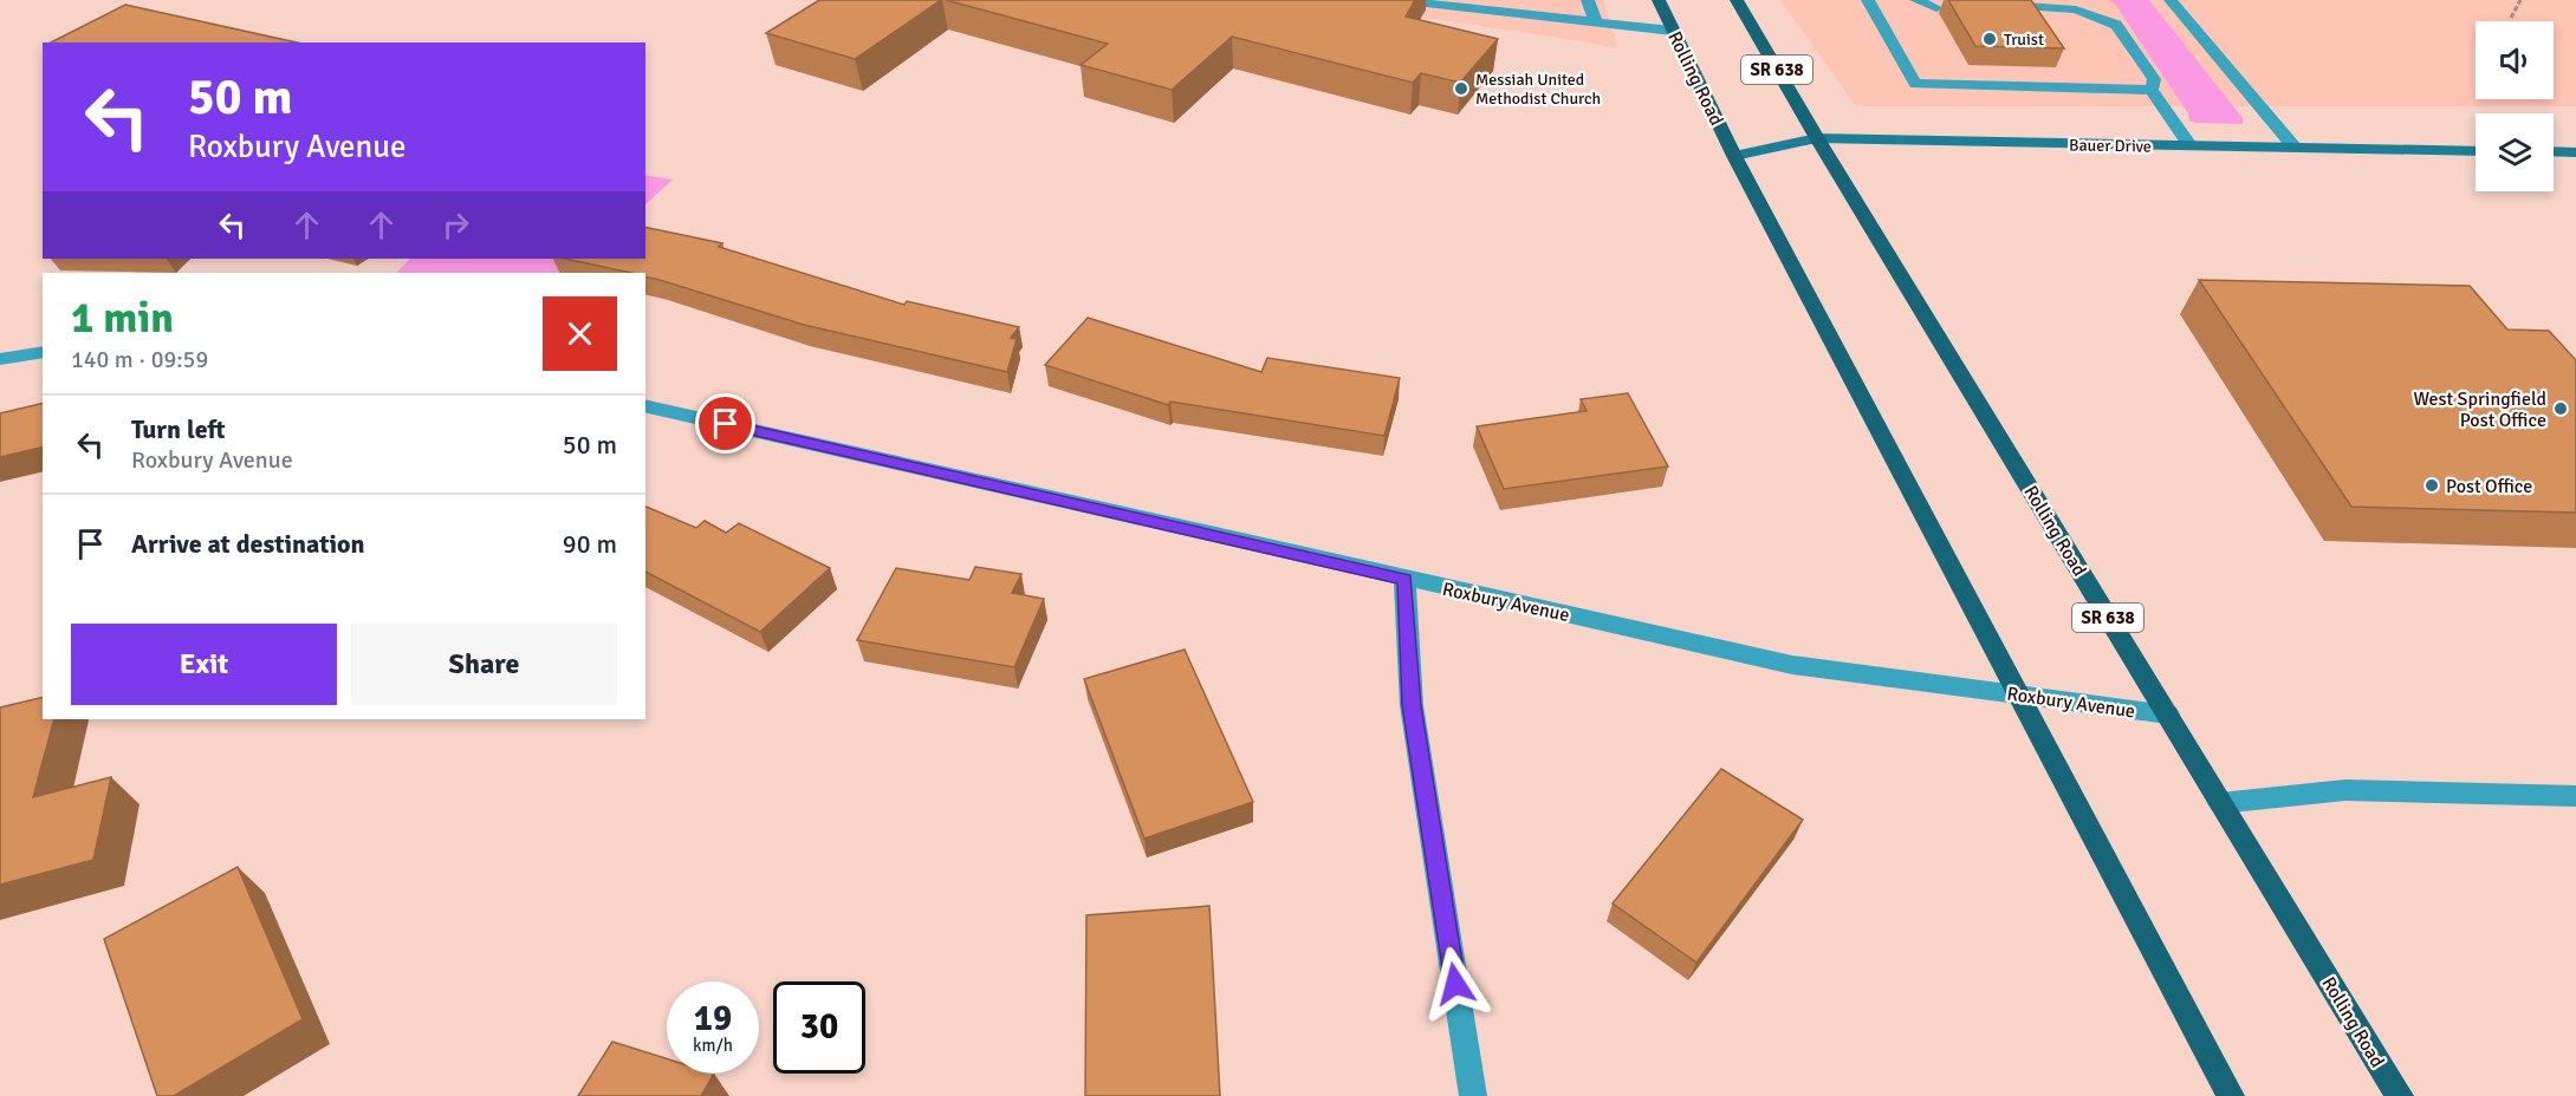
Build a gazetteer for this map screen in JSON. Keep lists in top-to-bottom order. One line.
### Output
{"streets":{"main road":["SR 638","Rolling Road"],"street":["Bauer Drive","Roxbury Avenue"]},"crossings":[["Rolling Road","Bauer Drive"],["Rolling Road","Roxbury Avenue"]],"places":["Truist","Messiah United Methodist Church","West Springfield Post Office","Post Office"],"page":{"turn":["50 m","Roxbury Avenue"],"heading":["1 min","140 m · 09:59"],"list":[{"name":"Turn left","note":"Roxbury Avenue","value":"50 m"},{"name":"Arrive at destination","value":"90 m"}],"buttons":["Exit","Share"],"speed":"19 km/h","limit":"30"}}
